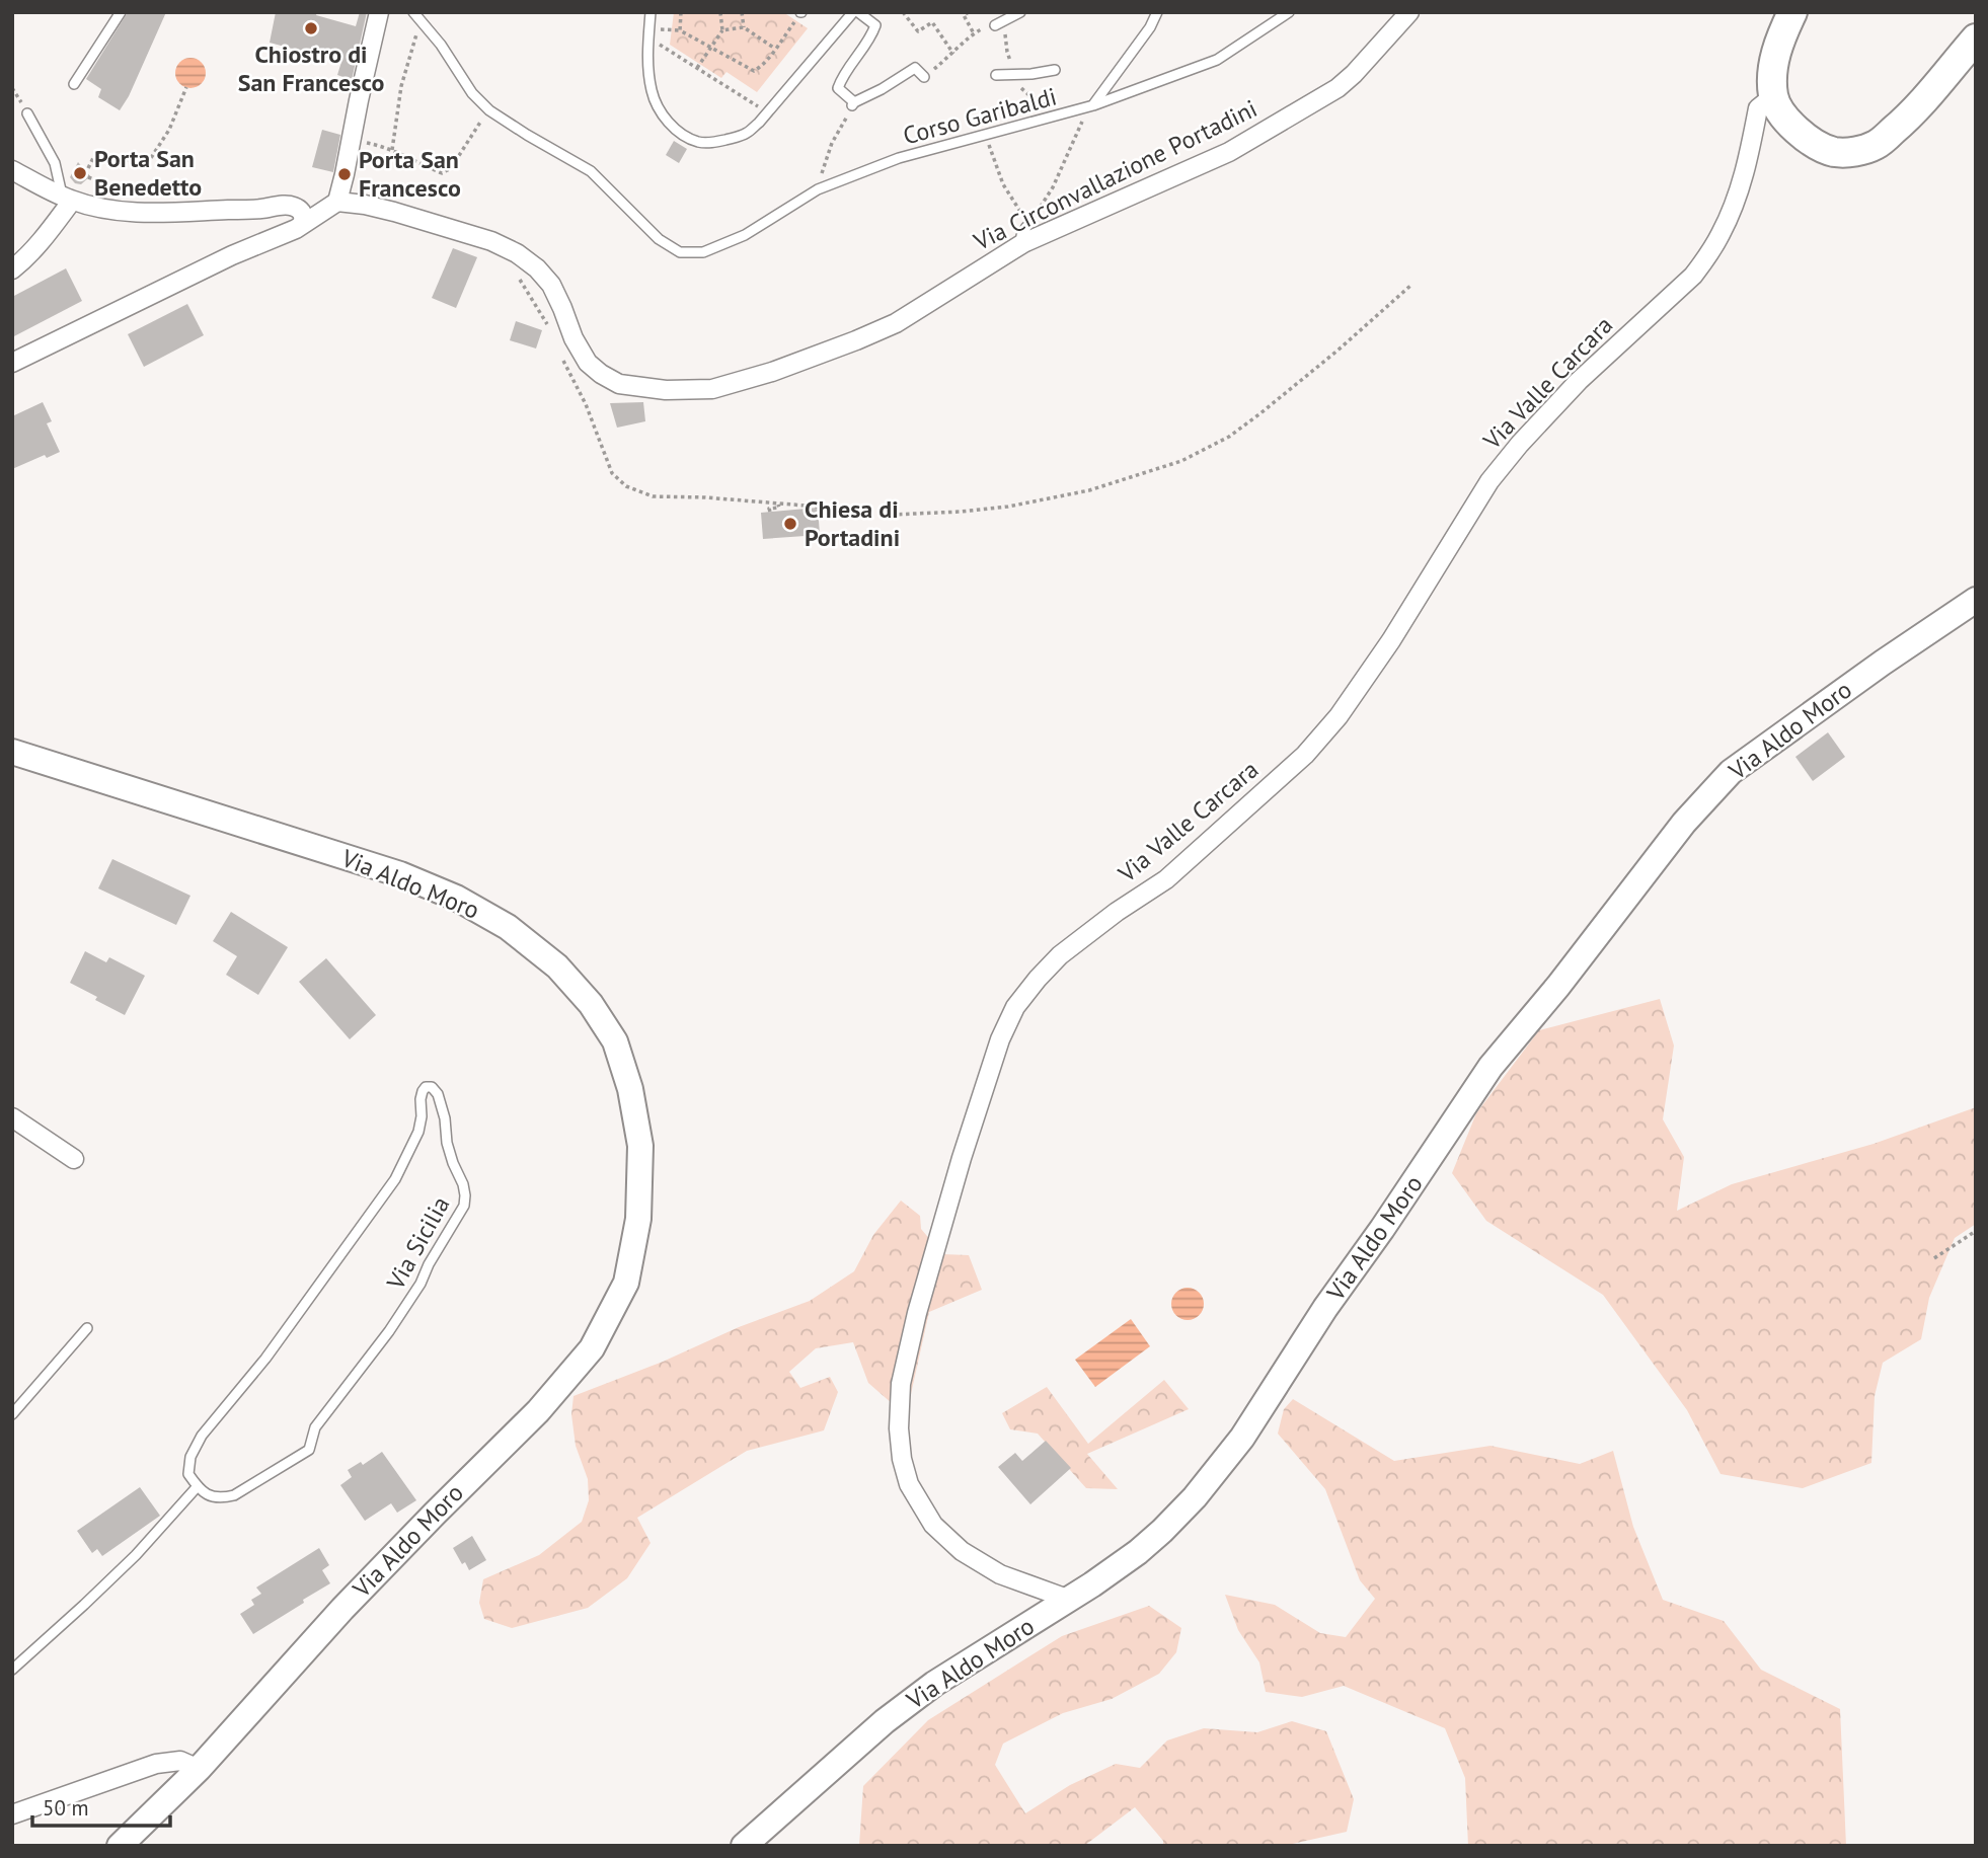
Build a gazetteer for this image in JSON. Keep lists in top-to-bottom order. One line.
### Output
{"streets":{"main road":["Via Aldo Moro"],"street":["Via Circonvallazione Portadini","Via Valle Carcara"],"lane":["Corso Garibaldi","Via Sicilia"]},"crossings":[["Via Valle Carcara","Via Aldo Moro"]],"places":["Chiostro di San Francesco","Porta San Benedetto","Porta San Francesco","Chiesa di Portadini"],"scale_bar":"50 m"}
